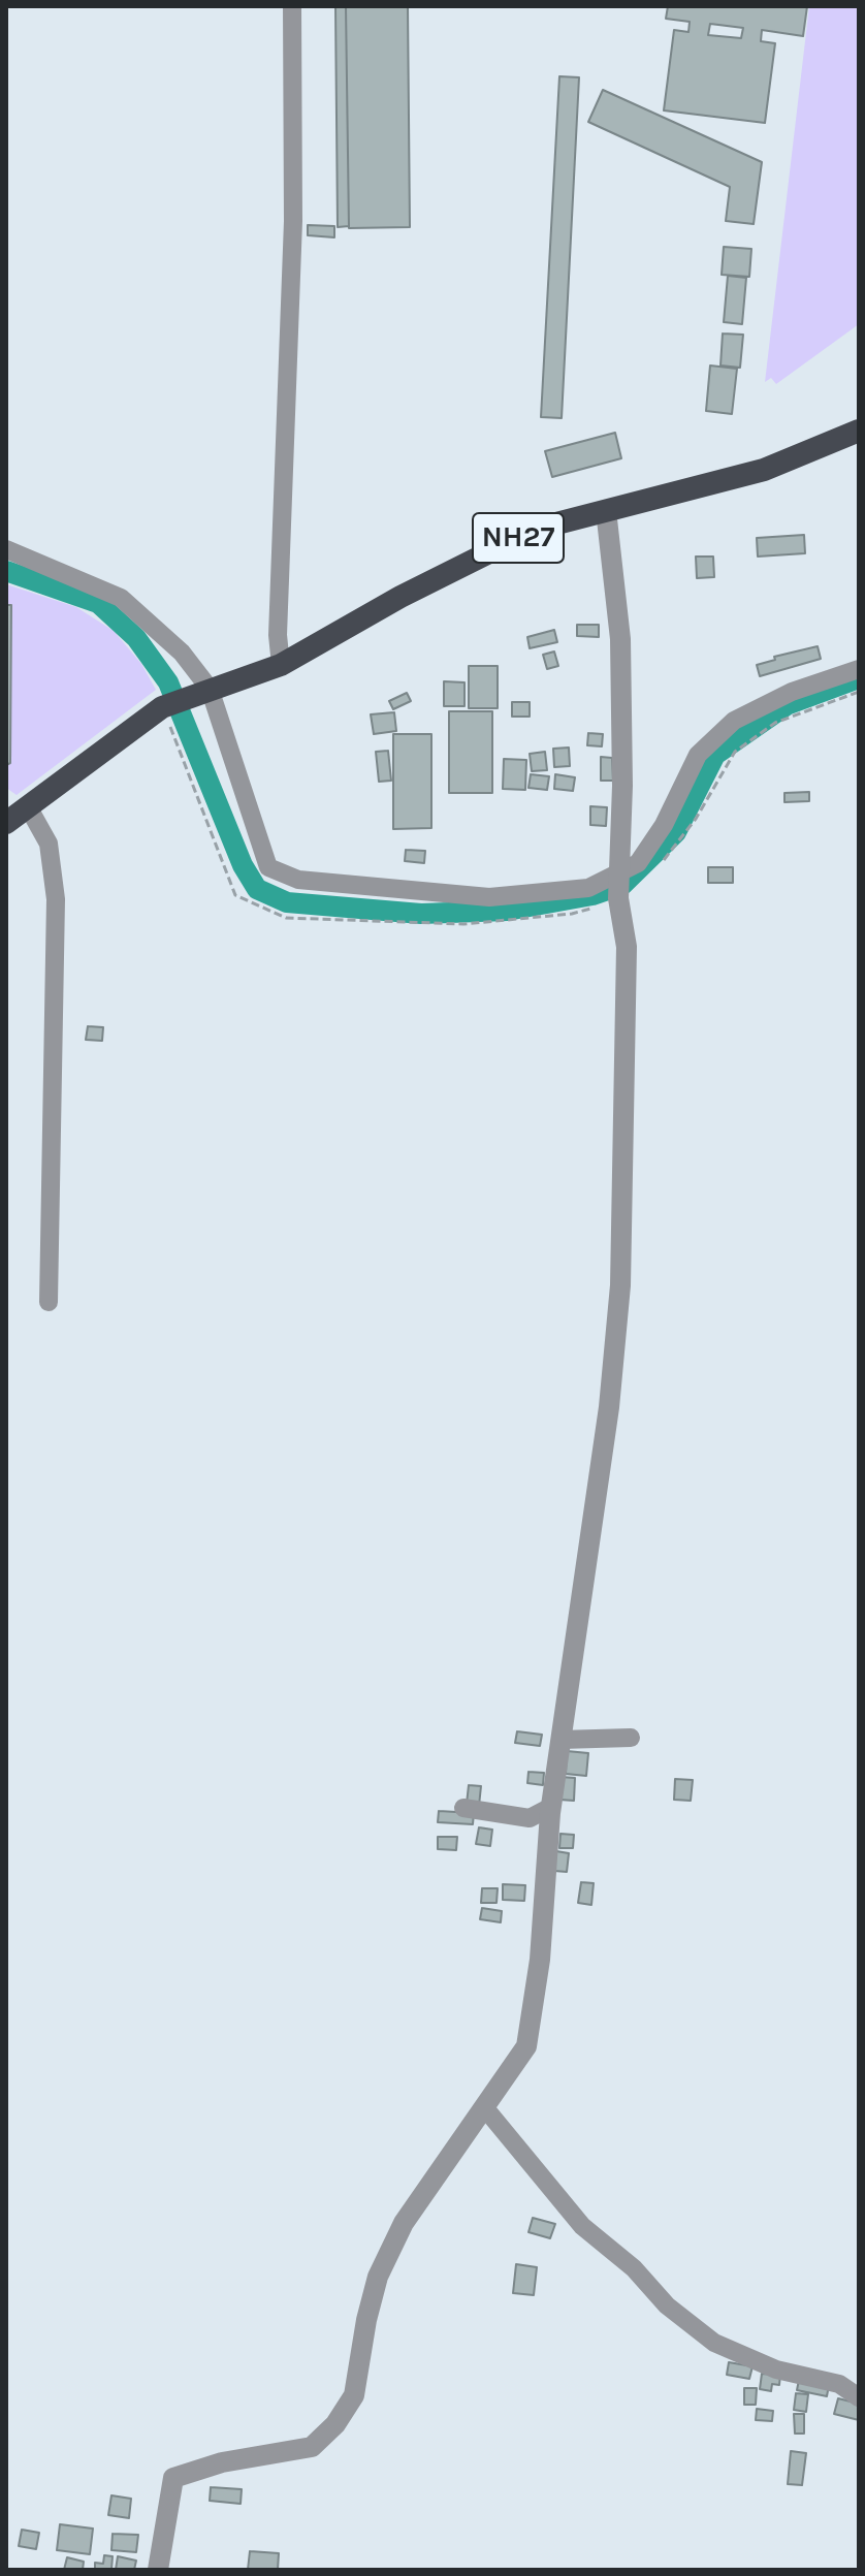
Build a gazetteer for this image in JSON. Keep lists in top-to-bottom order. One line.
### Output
{"streets":{"highway":["NH27"]}}
